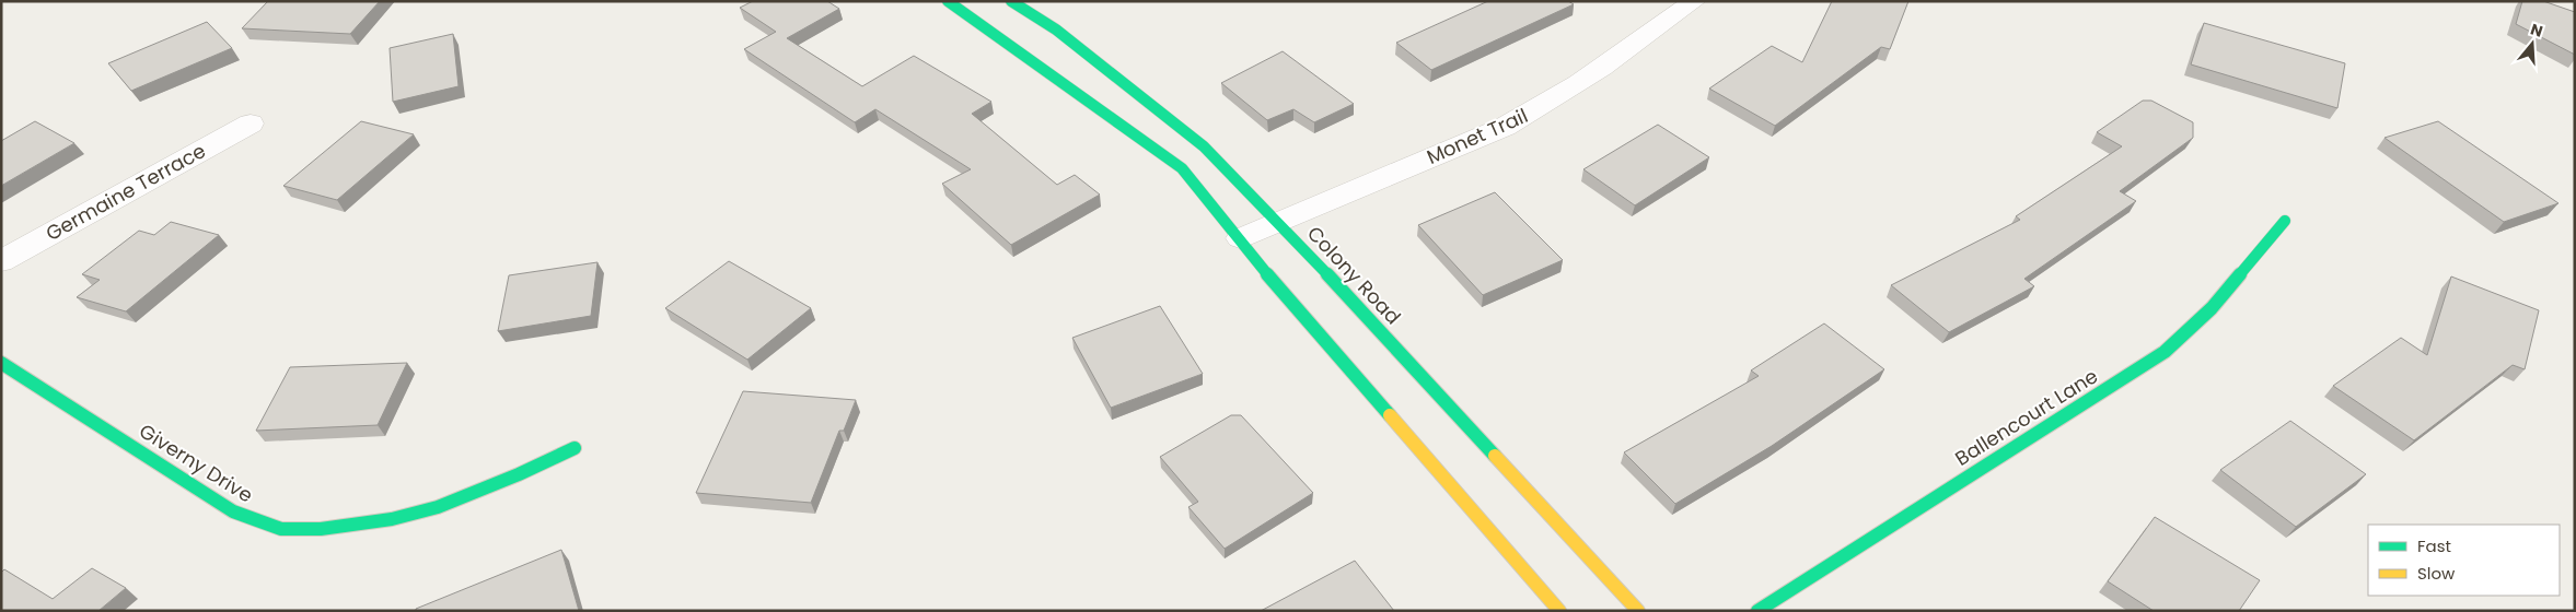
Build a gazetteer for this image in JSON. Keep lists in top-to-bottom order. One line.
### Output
{"streets":{"main road":["Colony Road","Ballencourt Lane","Giverny Drive"],"street":["Monet Trail","Germaine Terrace"]},"crossings":[["Monet Trail","Colony Road"]],"legend":["Fast","Slow"],"north":"top"}
